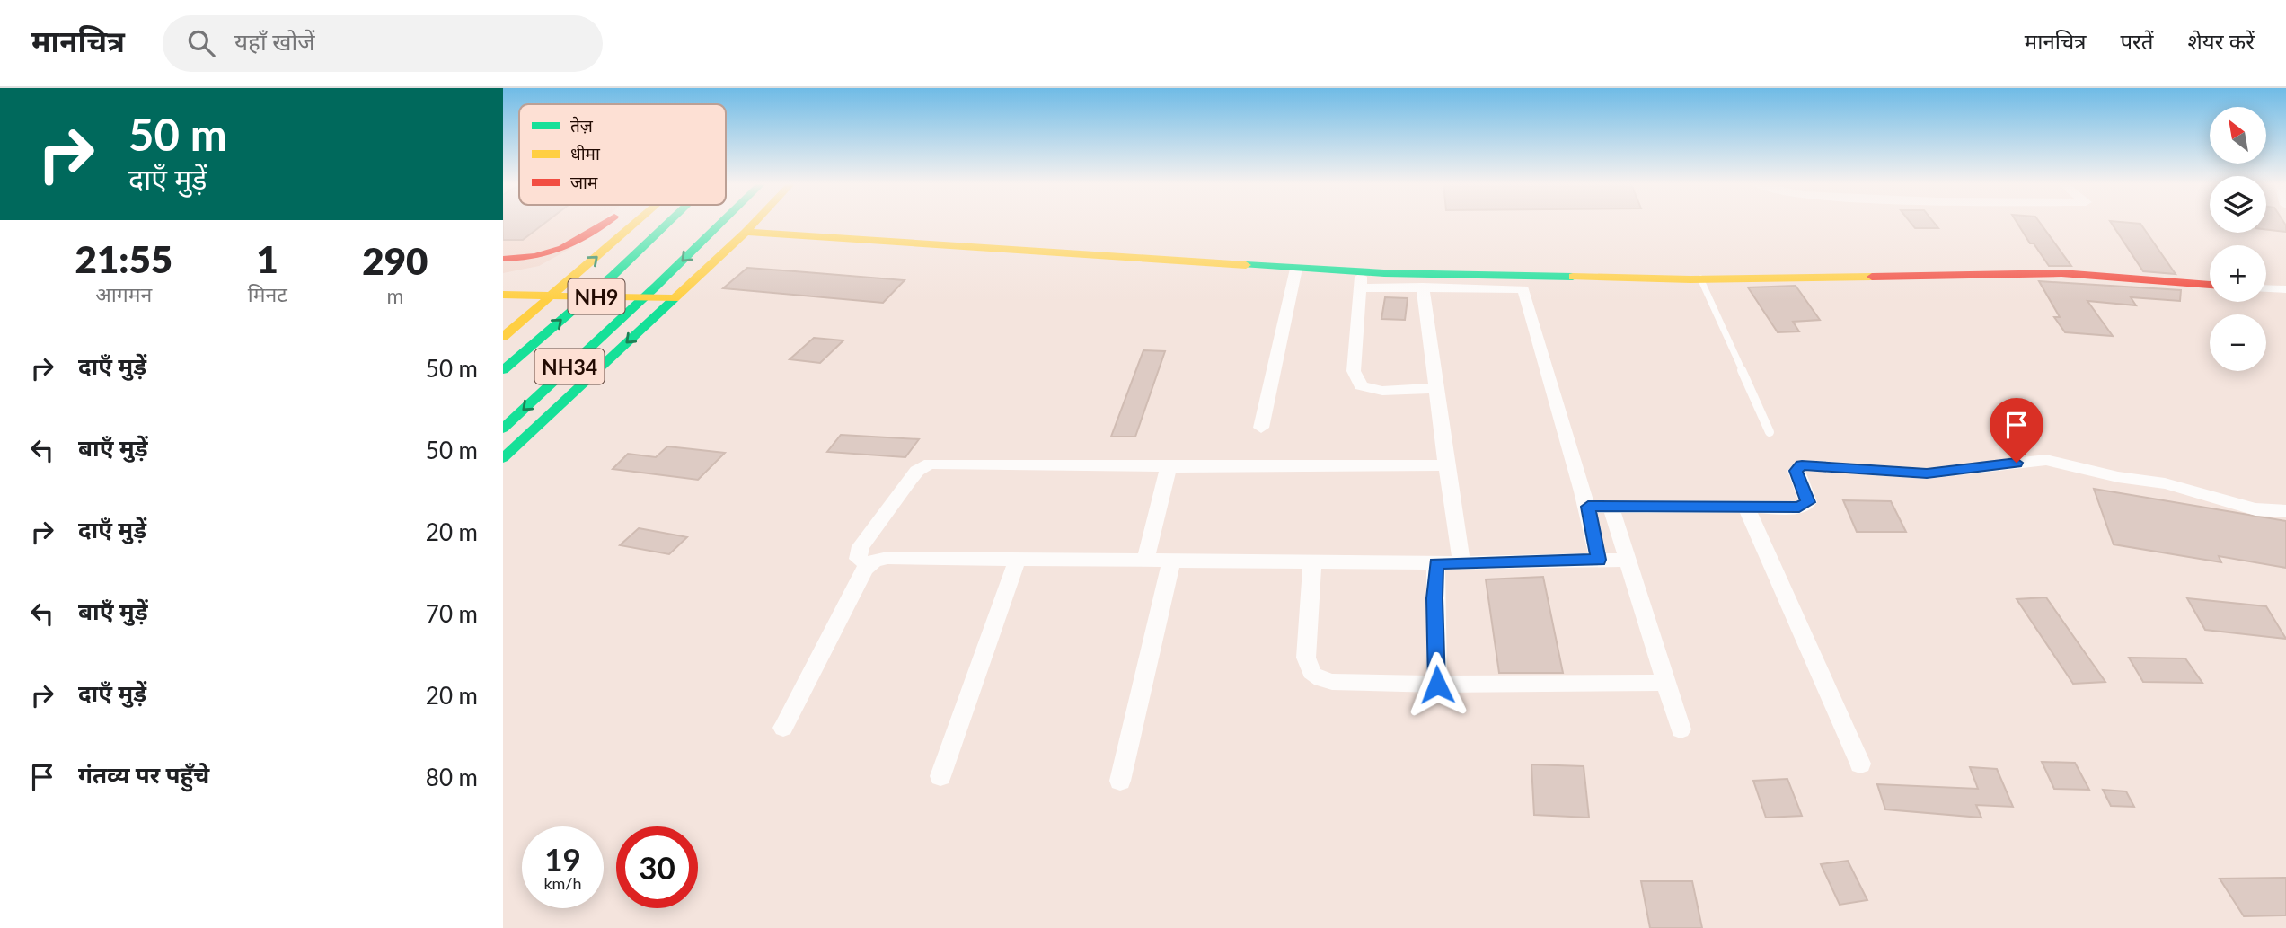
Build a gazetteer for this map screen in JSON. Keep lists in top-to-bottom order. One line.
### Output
{"streets":{"main road":["NH9","NH34"]},"legend":["तेज़","धीमा","जाम"],"north":"top left","page":{"header":"मानचित्र","search":"यहाँ खोजें","nav":["मानचित्र","परतें","शेयर करें"],"turn":["50 m","दाएँ मुड़ें"],"map_buttons":["+","−"],"eta":["21:55","आगमन","1","मिनट","290","m"],"list":[{"name":"दाएँ मुड़ें","value":"50 m"},{"name":"बाएँ मुड़ें","value":"50 m"},{"name":"दाएँ मुड़ें","value":"20 m"},{"name":"बाएँ मुड़ें","value":"70 m"},{"name":"दाएँ मुड़ें","value":"20 m"},{"name":"गंतव्य पर पहुँचे","value":"80 m"}],"speed":"19 km/h","limit":"30"}}
